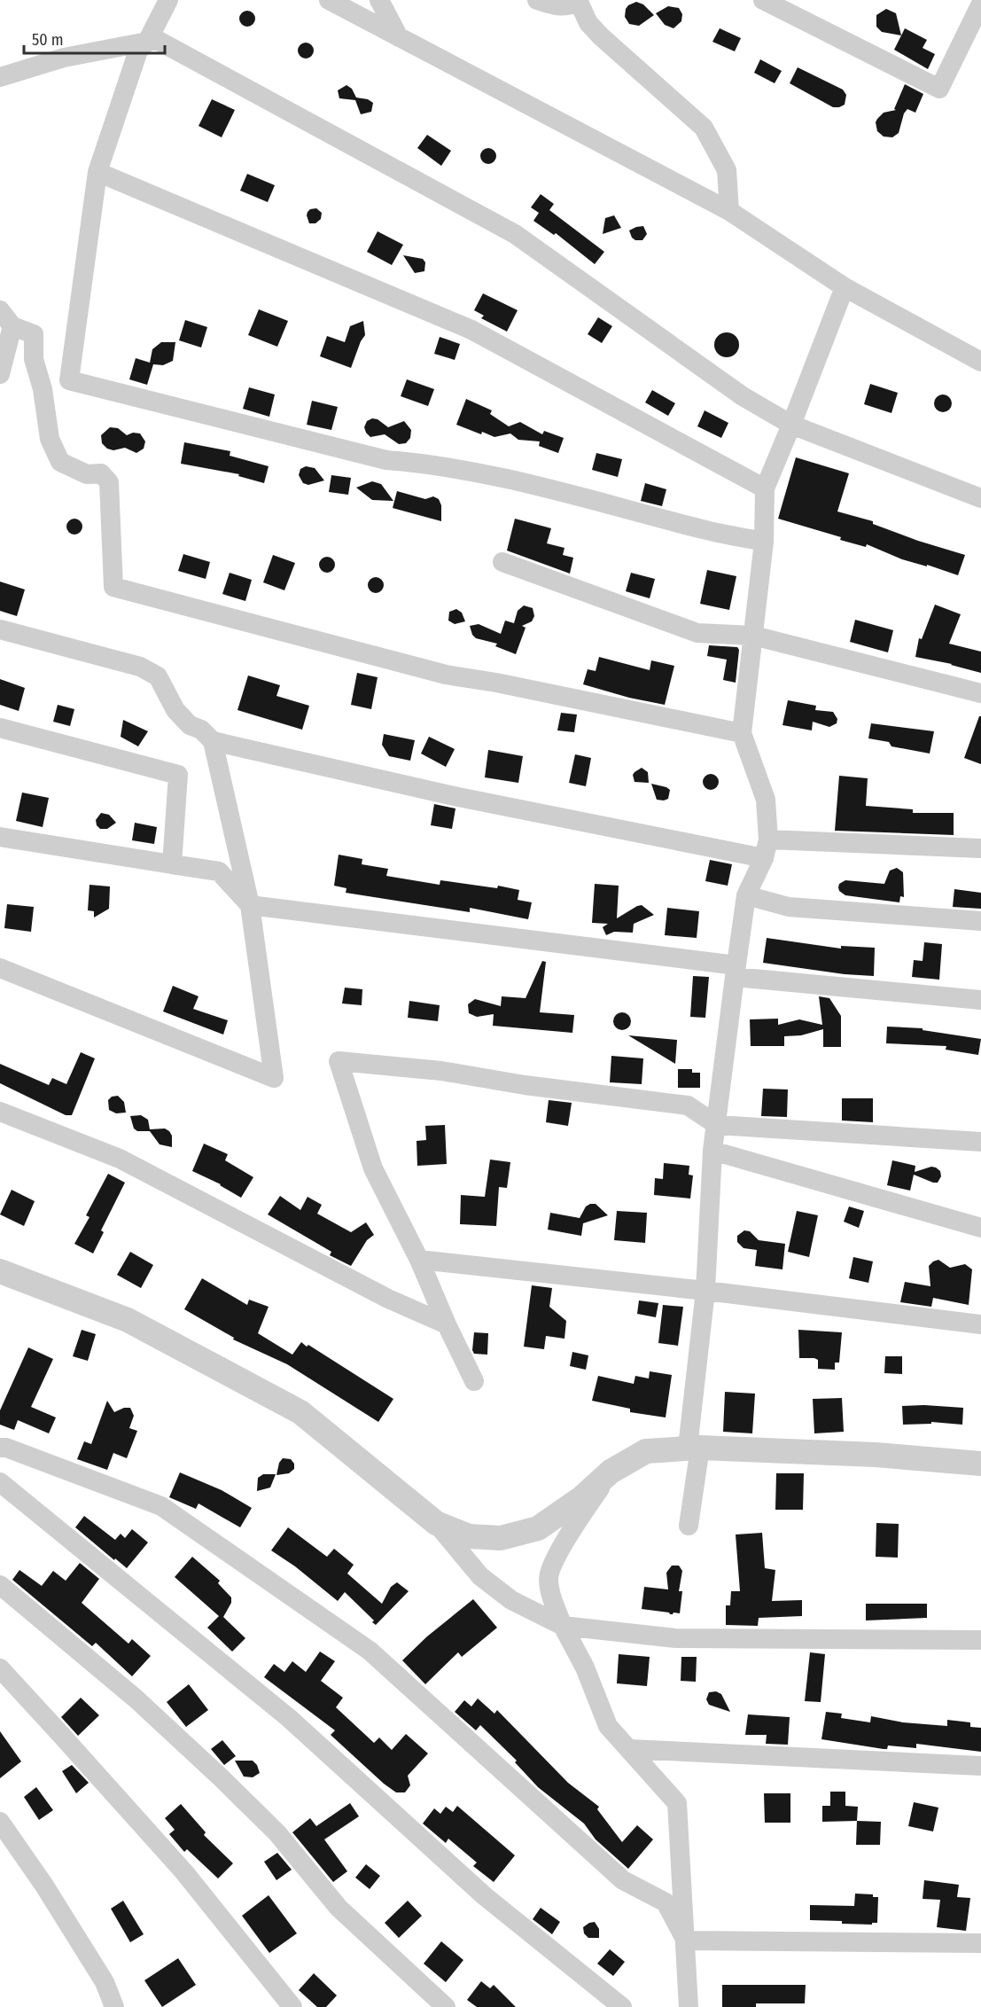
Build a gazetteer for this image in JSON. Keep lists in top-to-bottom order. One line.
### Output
{"scale_bar":"50 m"}
